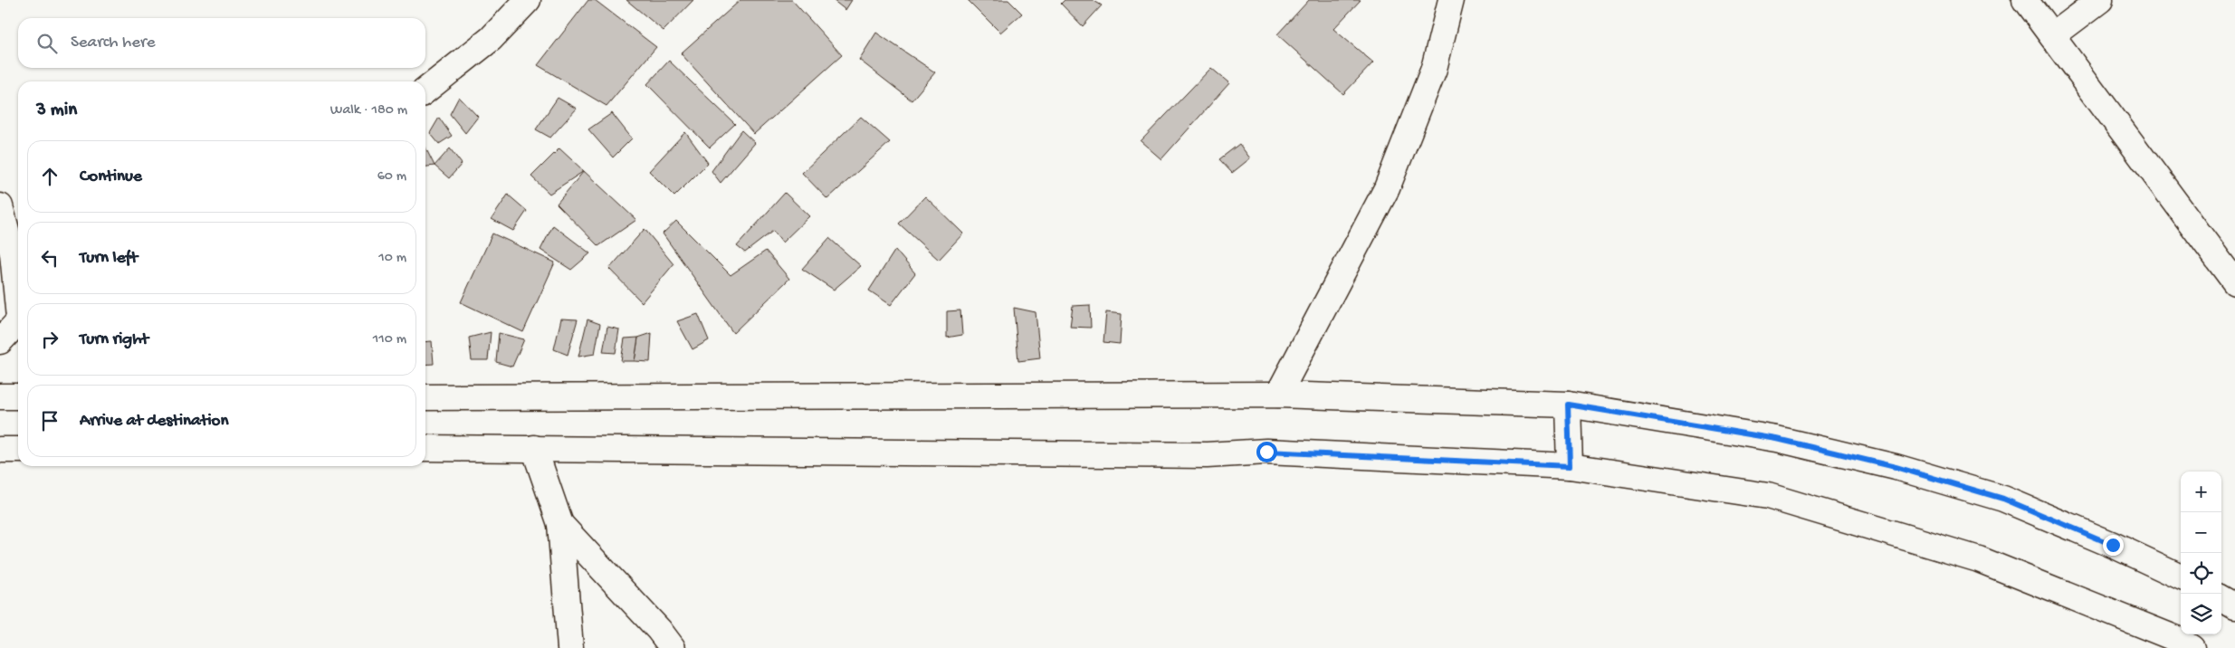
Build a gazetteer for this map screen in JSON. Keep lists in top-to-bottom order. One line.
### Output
{"page":{"search":"Search here","heading":["3 min","Walk · 180 m"],"list":[["Continue","60 m"],["Turn left","10 m"],["Turn right","110 m"],"Arrive at destination"],"map_buttons":["+","−"]}}
